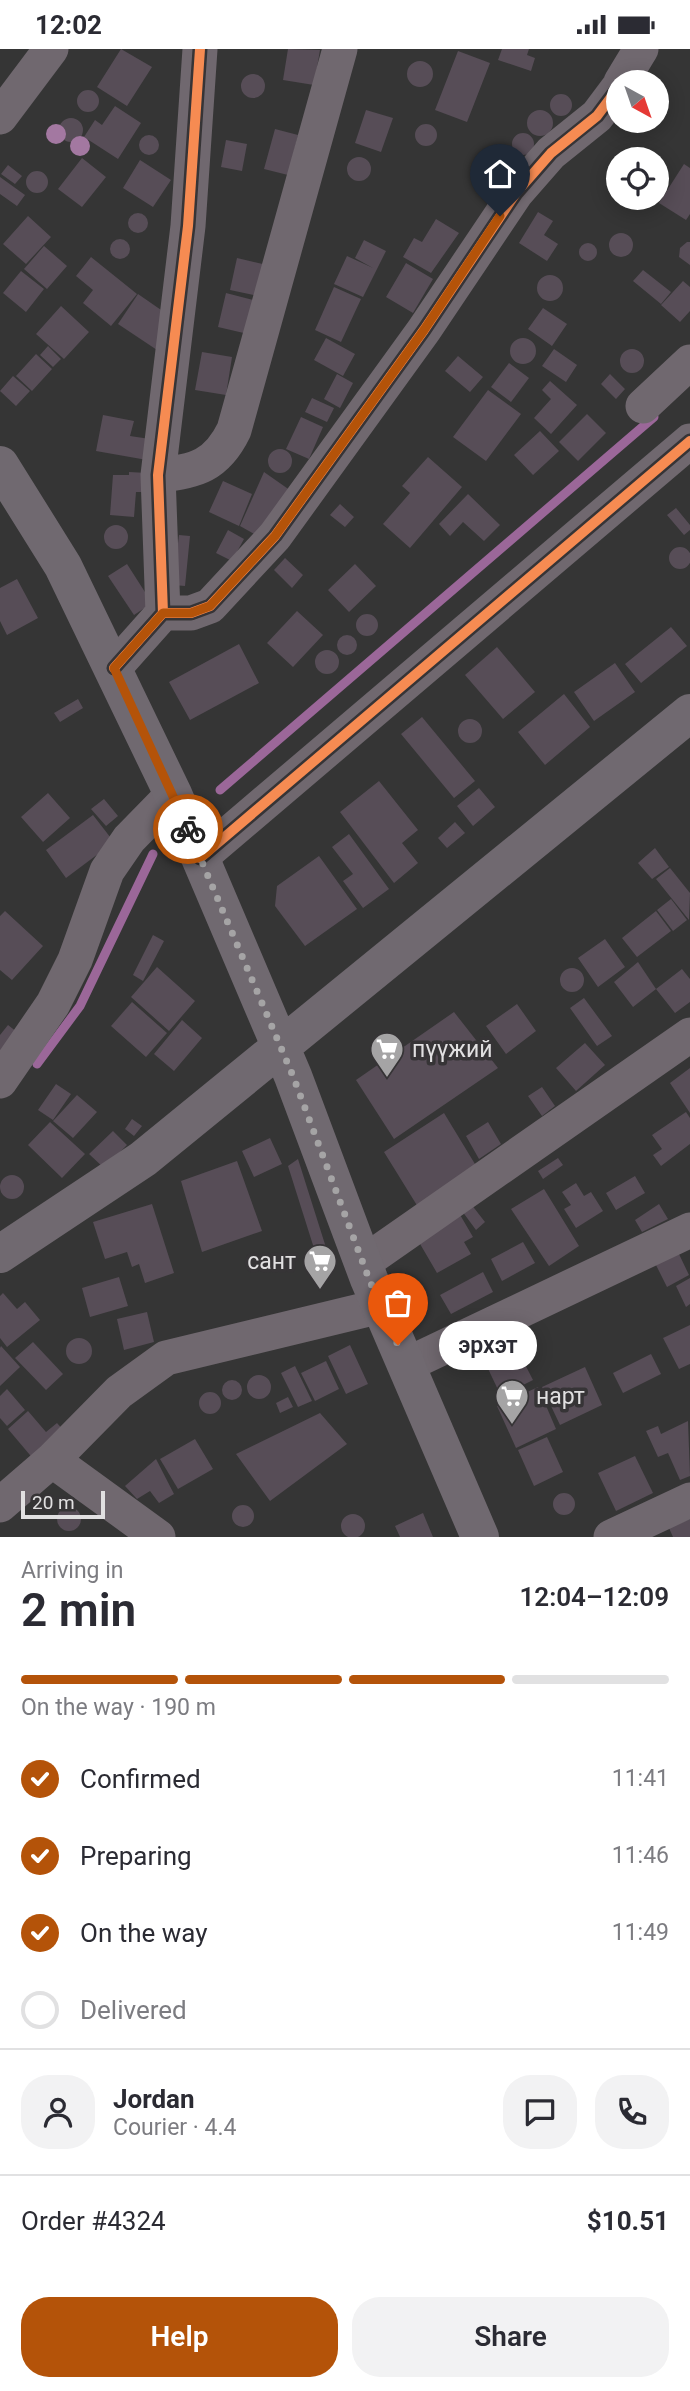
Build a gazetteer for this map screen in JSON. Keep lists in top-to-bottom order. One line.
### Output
{"places":{"supermarket":["пүүжий","сант","нарт"],"other":["эрхэт"]},"scale_bar":"20 m","north":"bottom right","page":{"status":"12:02","bubble":"эрхэт","scale":"20 m","heading":["2 min","Arriving in","12:04–12:09"],"panel":["Jordan","Courier · 4.4","Order #4324","$10.51"],"bar":"On the way · 190 m","list":[["Confirmed","11:41"],["Preparing","11:46"],["On the way","11:49"],"Delivered"],"buttons":["Help","Share"]}}
